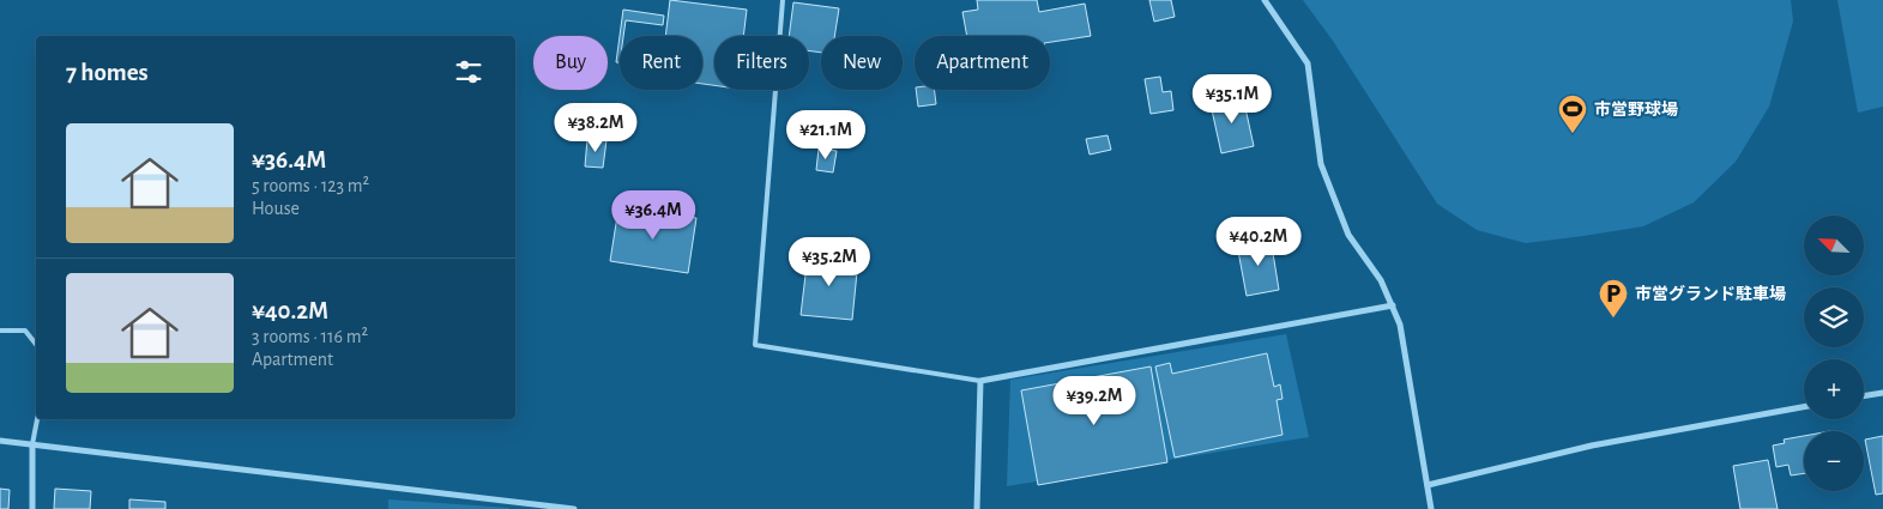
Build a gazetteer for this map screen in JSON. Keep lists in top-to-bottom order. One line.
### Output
{"places":{"sports":["市営野球場"],"parking":["市営グランド駐車場"]},"north":"top left","page":{"chip":["Buy","Rent","Filters","New","Apartment"],"heading":"7 homes","price":["¥35.1M","¥38.2M","¥21.1M","¥36.4M","¥40.2M","¥35.2M","¥39.2M"],"list":[{"name":"¥36.4M","note":"5 rooms · 123 m² · House"},{"name":"¥40.2M","note":"3 rooms · 116 m² · Apartment"}],"map_buttons":["+","−"]}}
